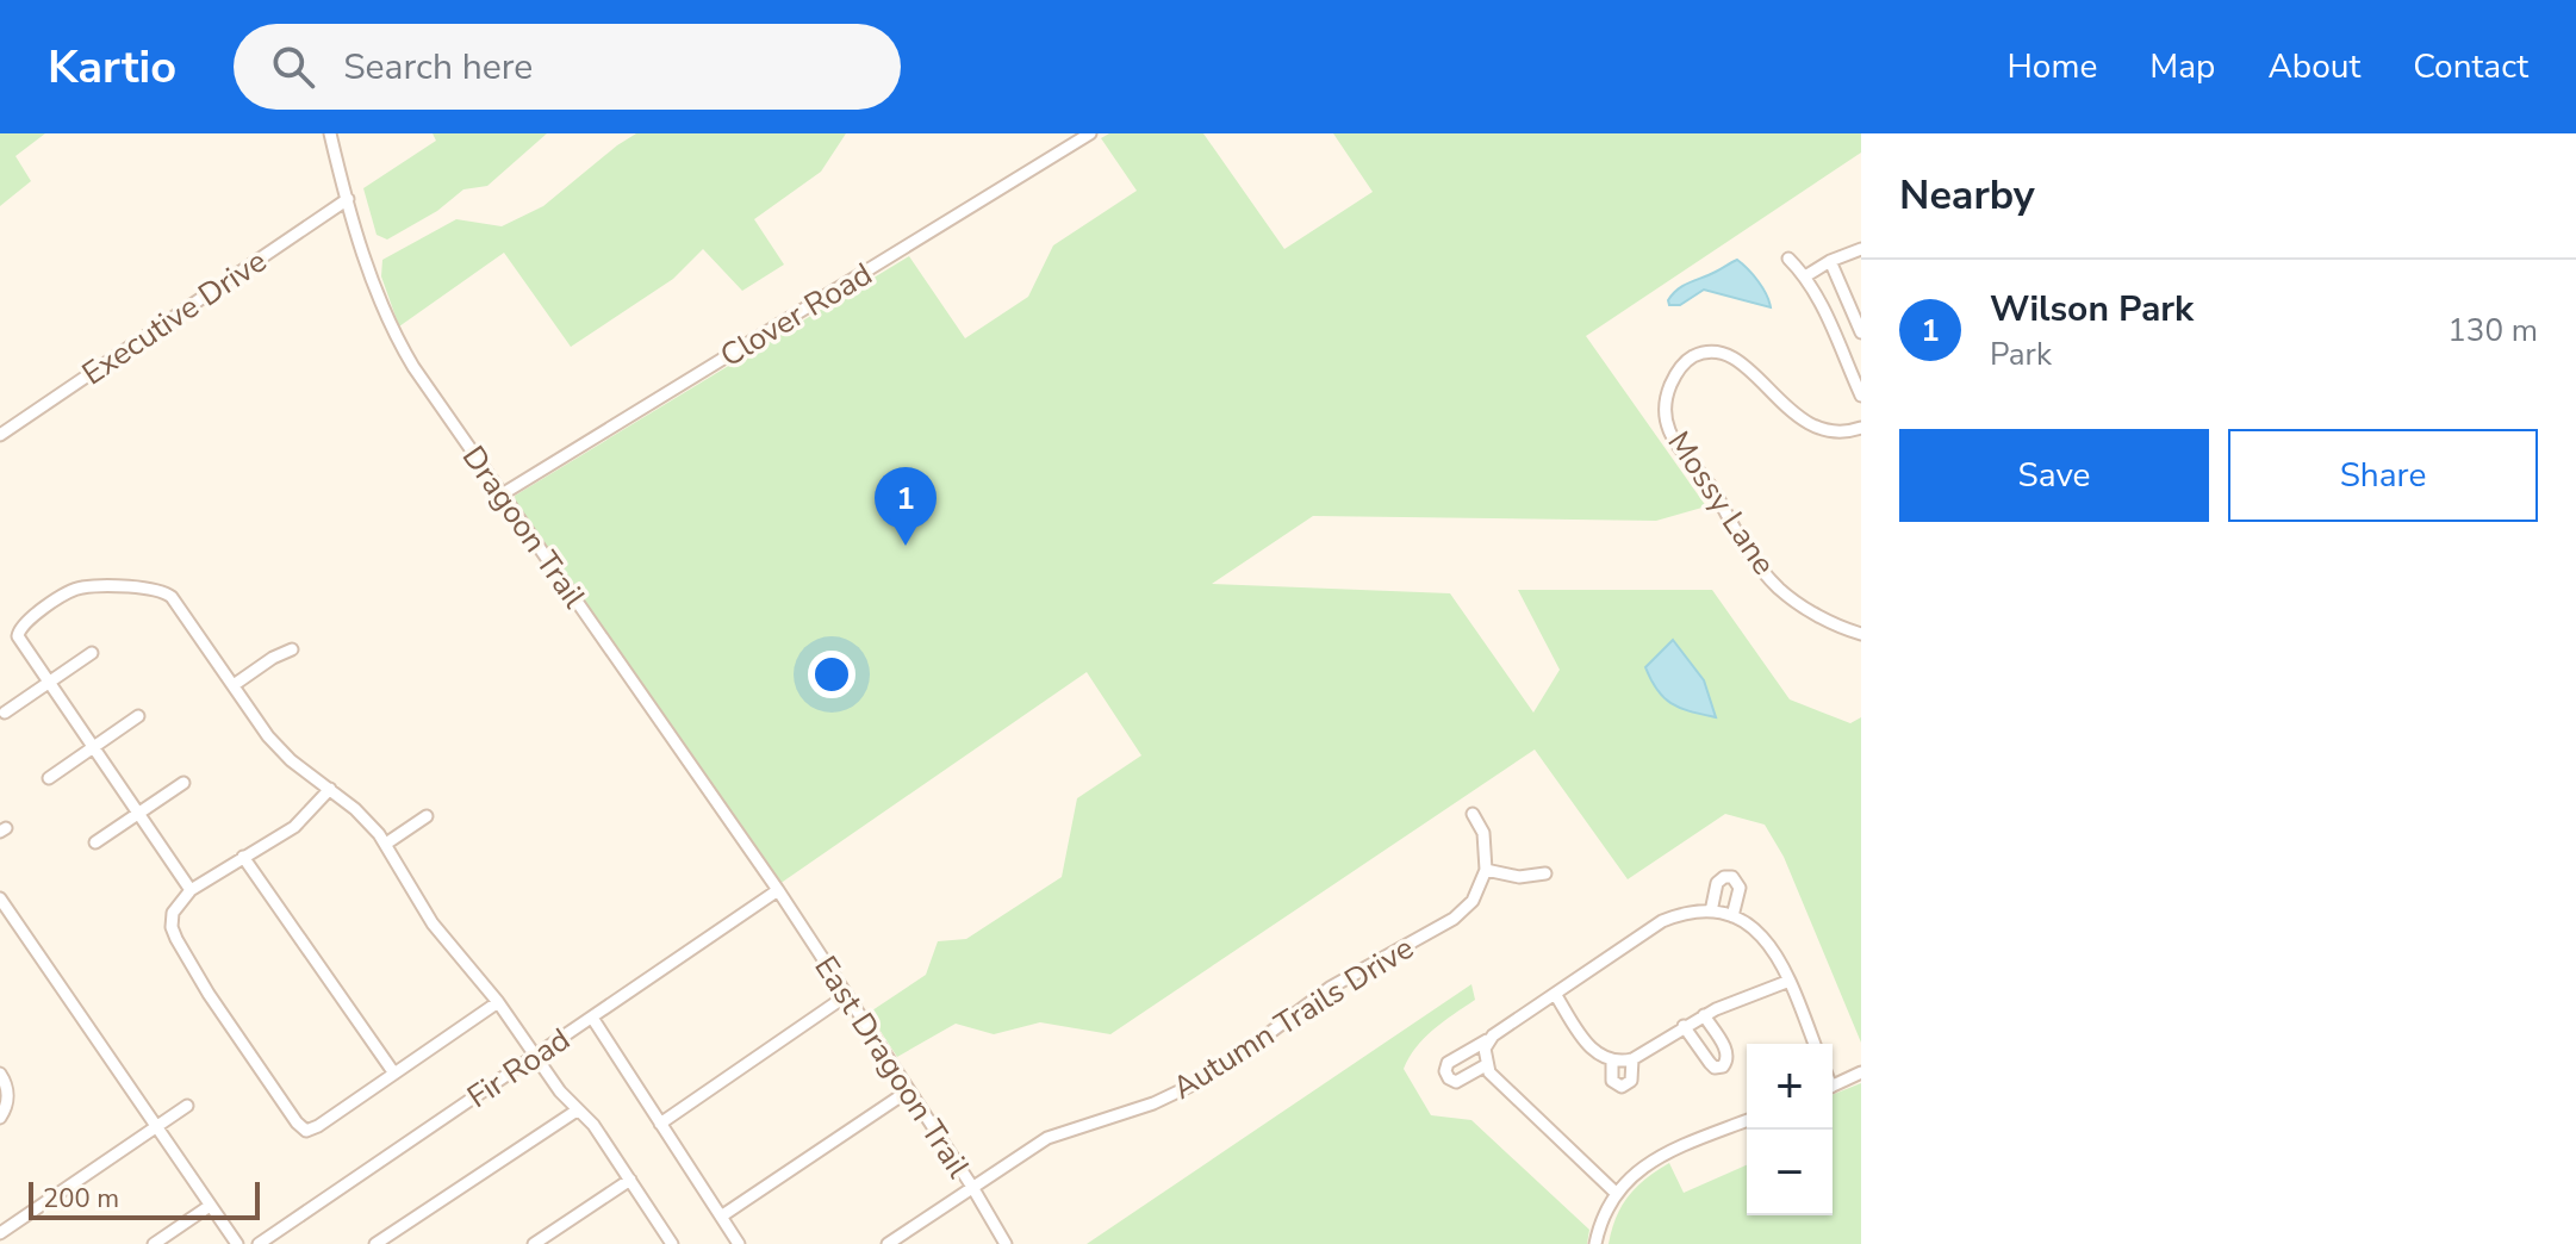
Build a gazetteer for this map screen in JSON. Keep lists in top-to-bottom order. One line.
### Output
{"streets":{"street":["Clover Road","Executive Drive","Mossy Lane","Dragoon Trail","Autumn Trails Drive","East Dragoon Trail","Fir Road"]},"crossings":[["Clover Road","Dragoon Trail"],["Executive Drive","Dragoon Trail"],["Dragoon Trail","East Dragoon Trail"],["Dragoon Trail","Fir Road"],["Autumn Trails Drive","East Dragoon Trail"],["East Dragoon Trail","Fir Road"]],"scale_bar":"200 m","page":{"header":"Kartio","search":"Search here","nav":["Home","Map","About","Contact"],"heading":"Nearby","list":[{"mark":"1","name":"Wilson Park","note":"Park","value":"130 m"}],"buttons":["Save","Share"],"pins":"1","map_buttons":["+","−"],"scale":"200 m"}}
